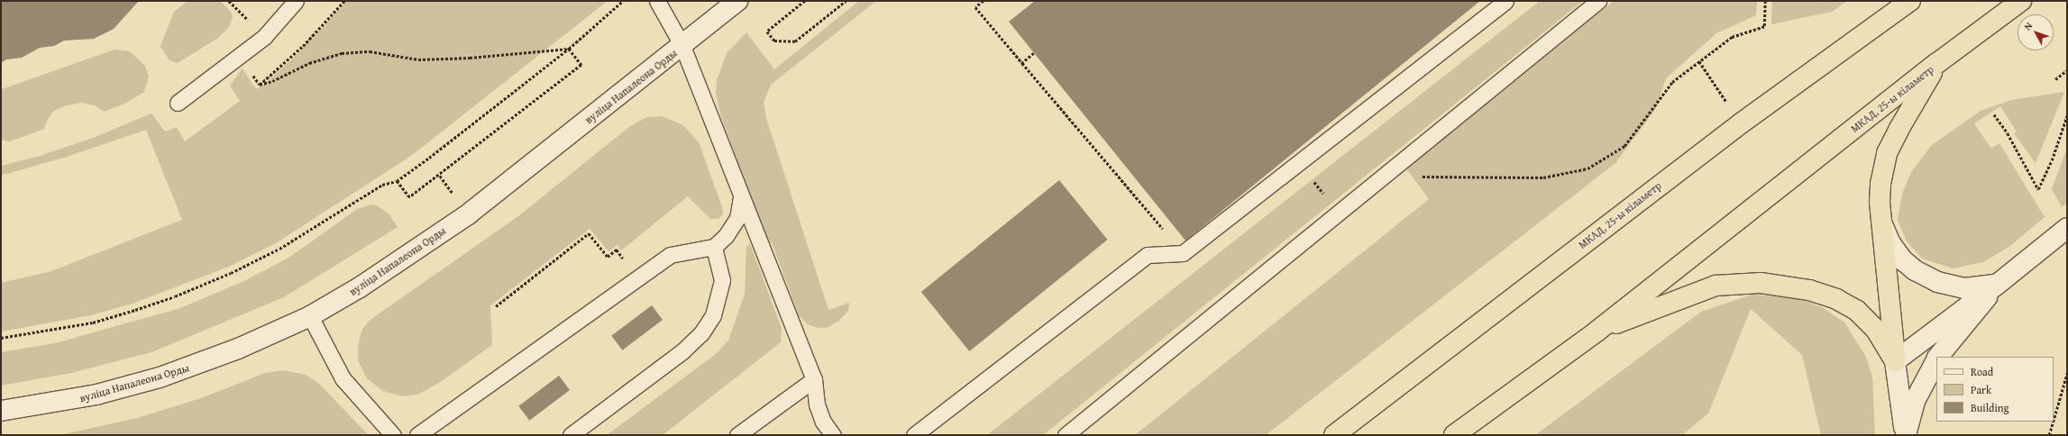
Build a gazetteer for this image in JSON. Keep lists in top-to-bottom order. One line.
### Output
{"streets":{"highway":["МКАД, 25-ы кіламетр"],"street":["вуліца Напалеона Орды"]},"legend":["Road","Park","Building"],"north":"top left"}
